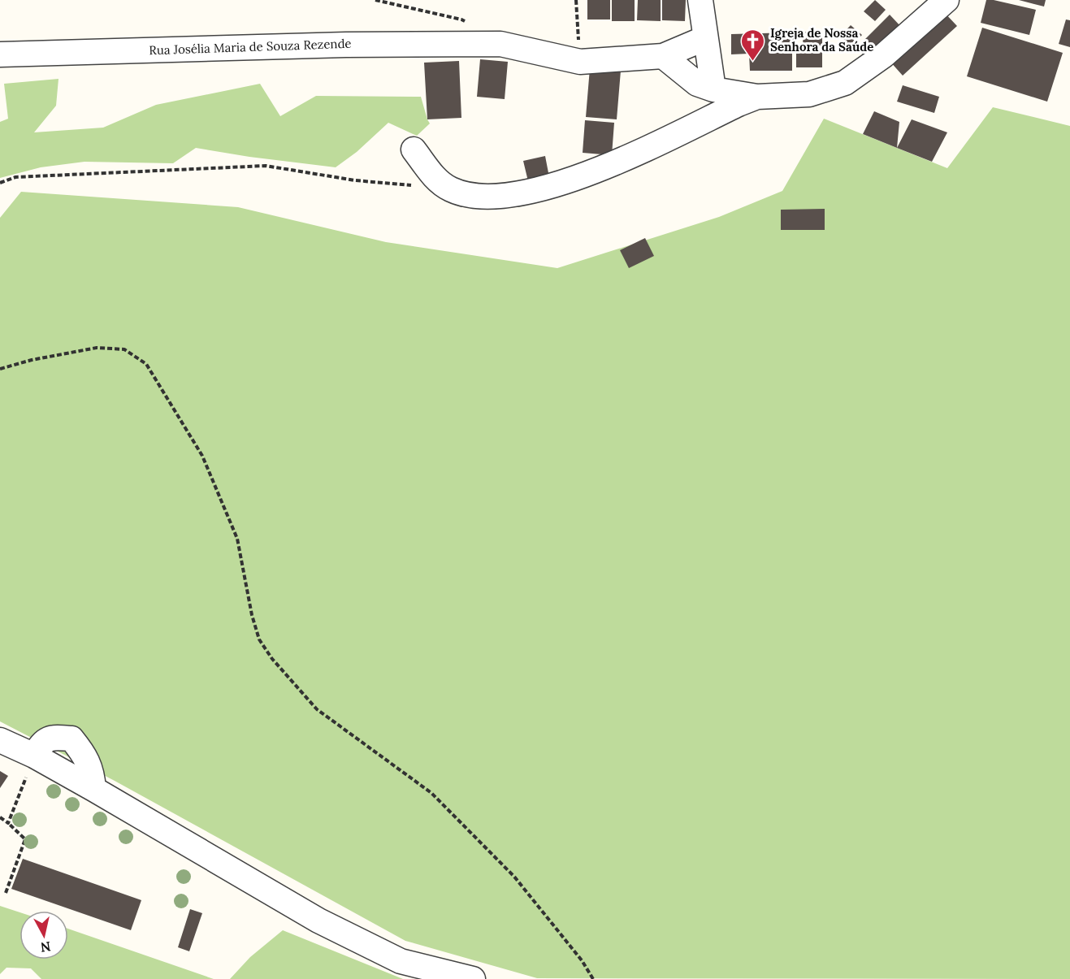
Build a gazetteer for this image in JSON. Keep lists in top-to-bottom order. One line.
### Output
{"streets":{"street":["Rua Josélia Maria de Souza Rezende"]},"places":{"church":["Igreja de Nossa Senhora da Saúde"]},"north":"bottom"}
